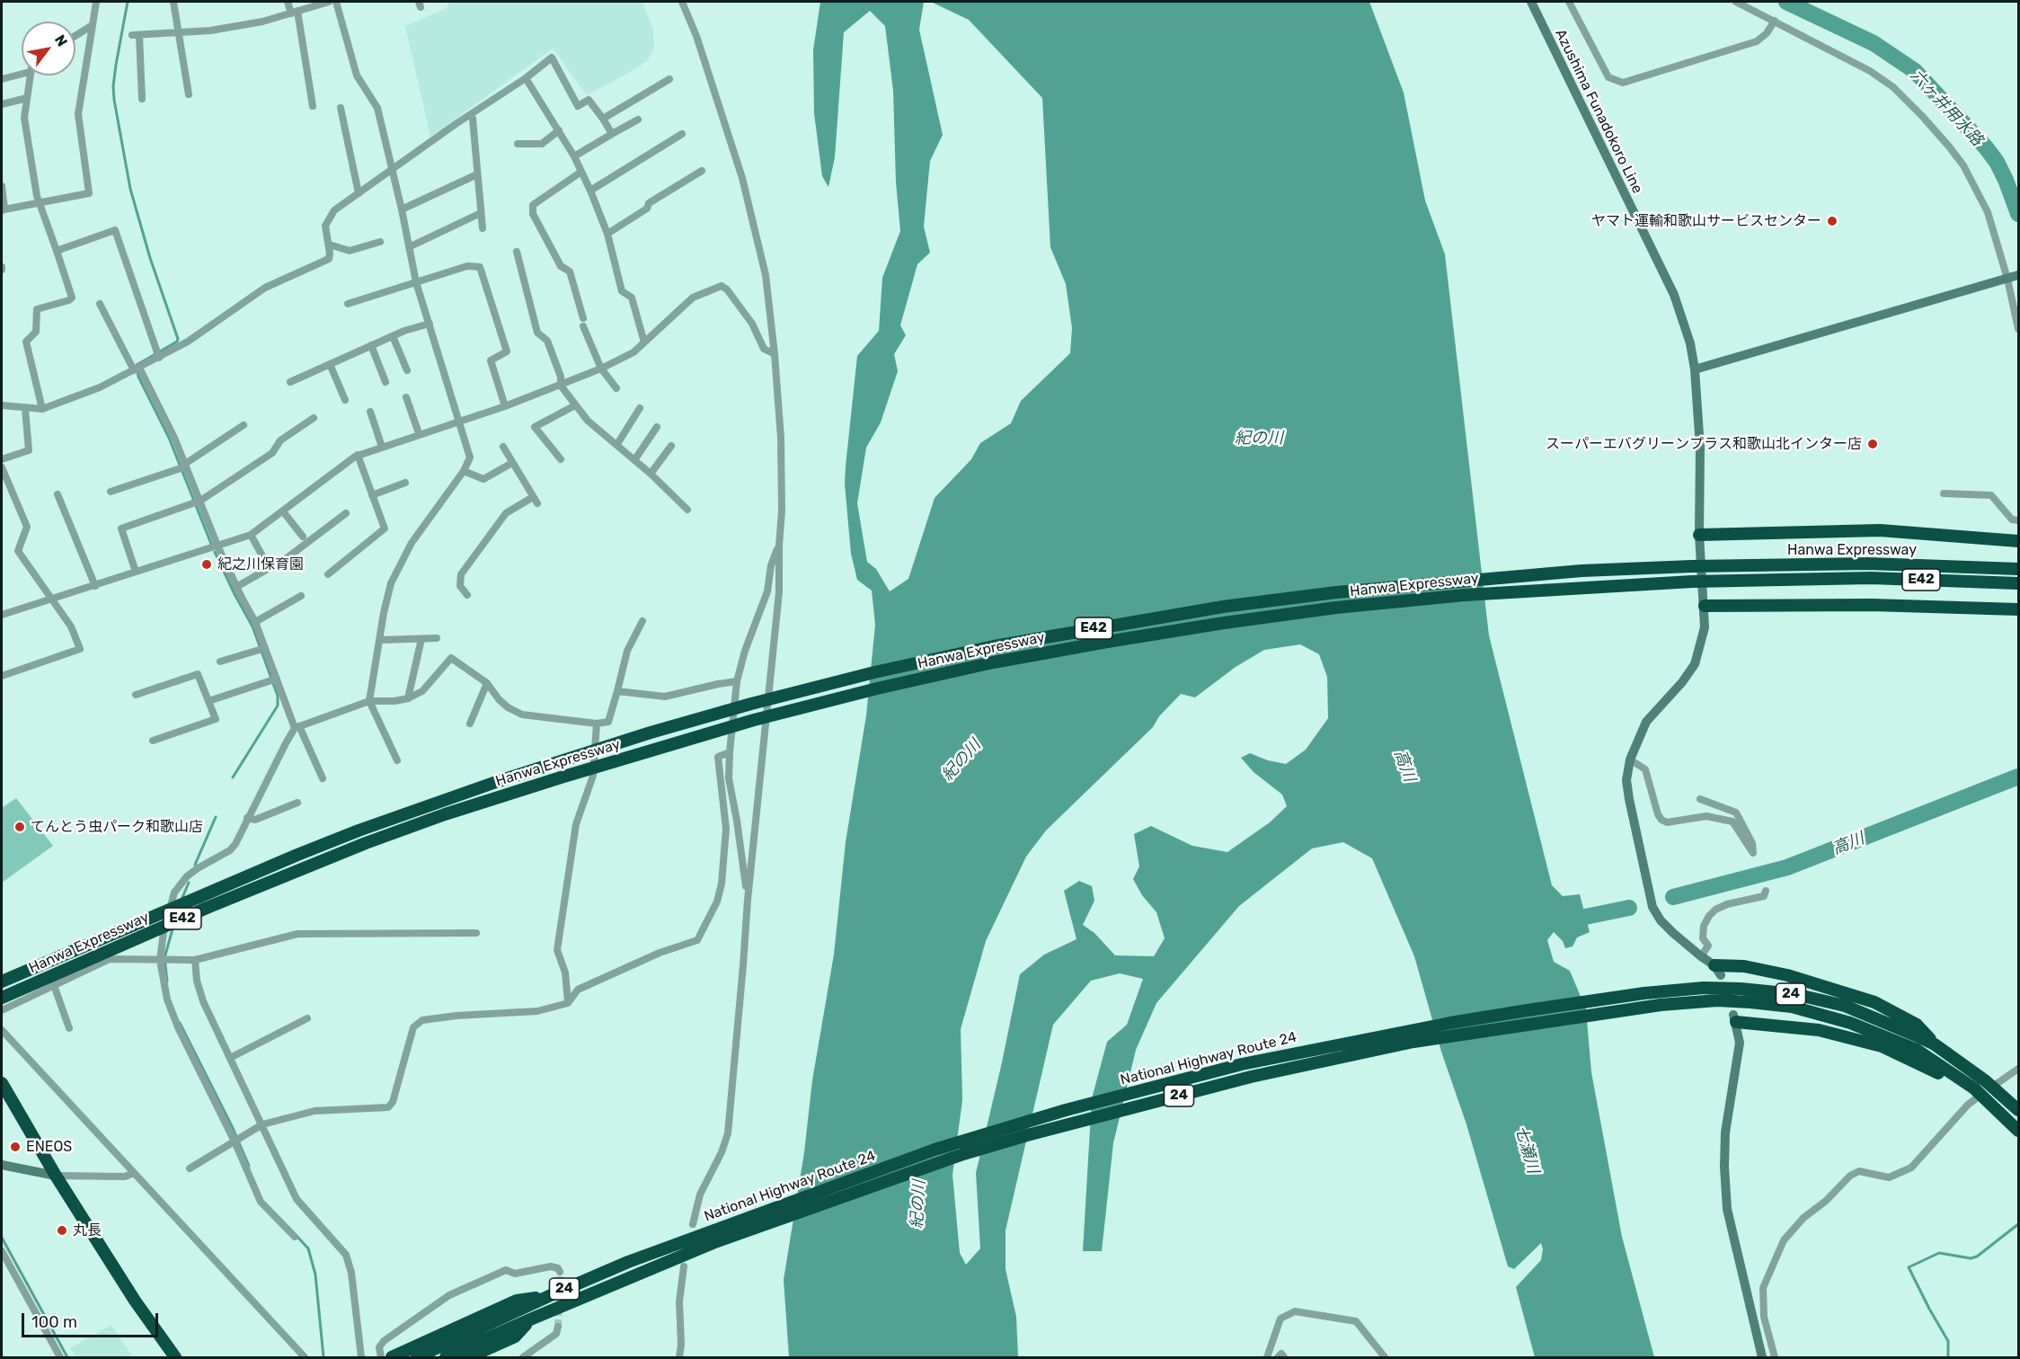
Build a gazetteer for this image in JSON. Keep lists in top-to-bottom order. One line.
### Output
{"streets":{"highway":["Hanwa Expressway","E42","24","National Highway Route 24"],"main road":["Azushima Funadokoro Line"]},"crossings":[["Azushima Funadokoro Line","24"],["24","National Highway Route 24"]],"water":["六ヶ井用水路","紀の川","高川","七瀬川"],"places":["ヤマト運輸和歌山サービスセンター","スーパーエバグリーンプラス和歌山北インター店","紀之川保育園","てんとう虫パーク和歌山店","ENEOS","丸長"],"scale_bar":"100 m","north":"top right"}
